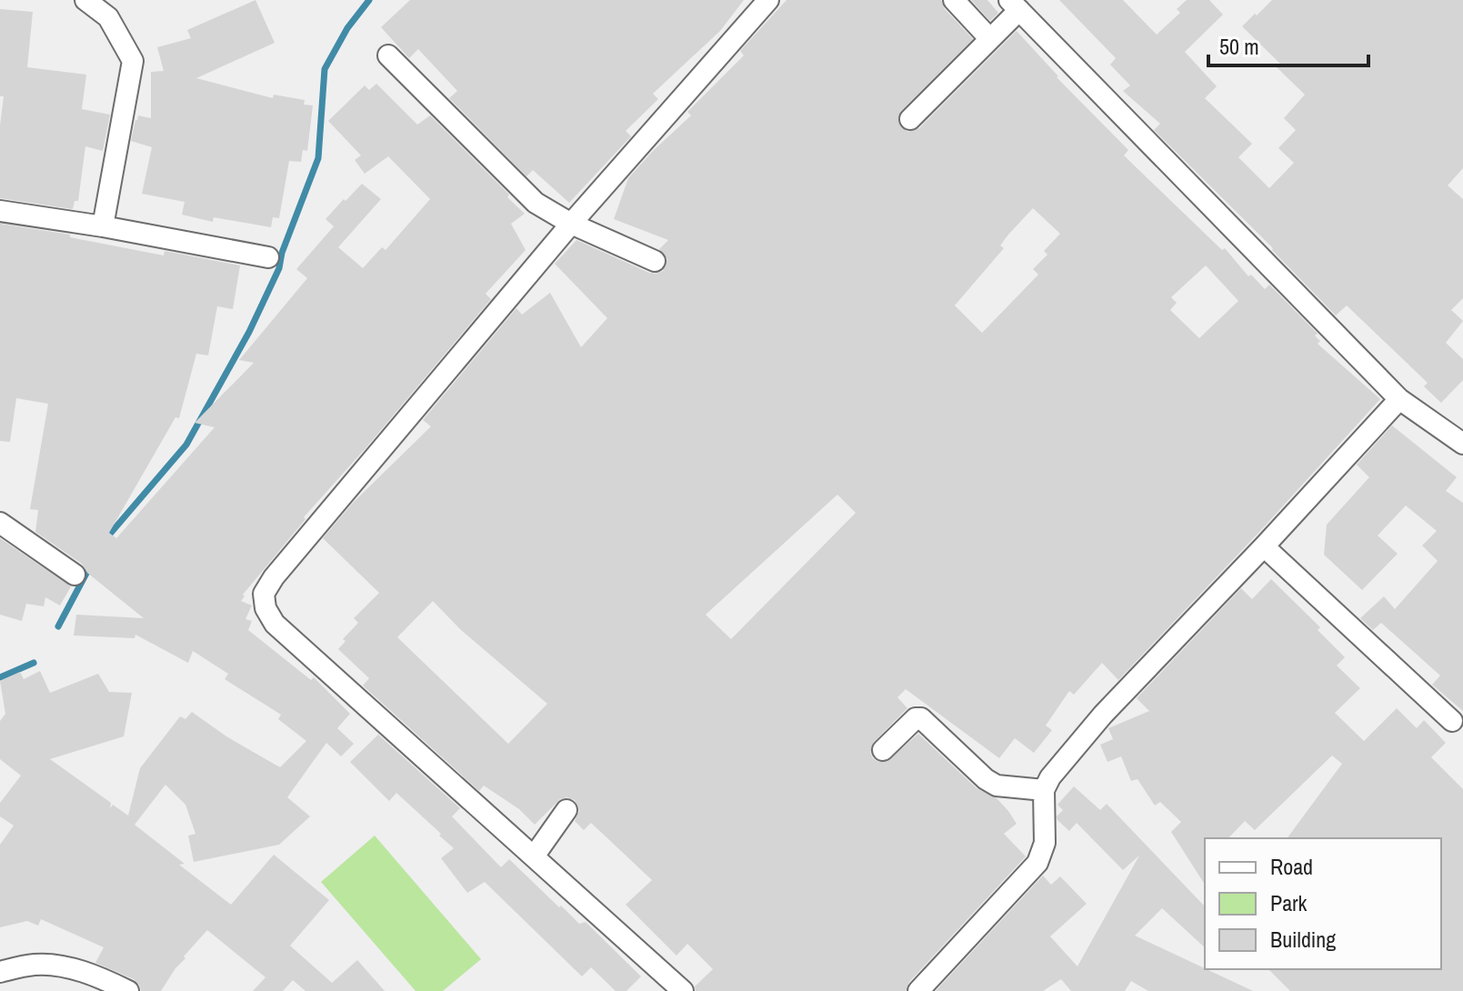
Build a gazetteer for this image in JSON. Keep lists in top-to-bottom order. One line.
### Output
{"legend":["Road","Park","Building"],"scale_bar":"50 m"}
